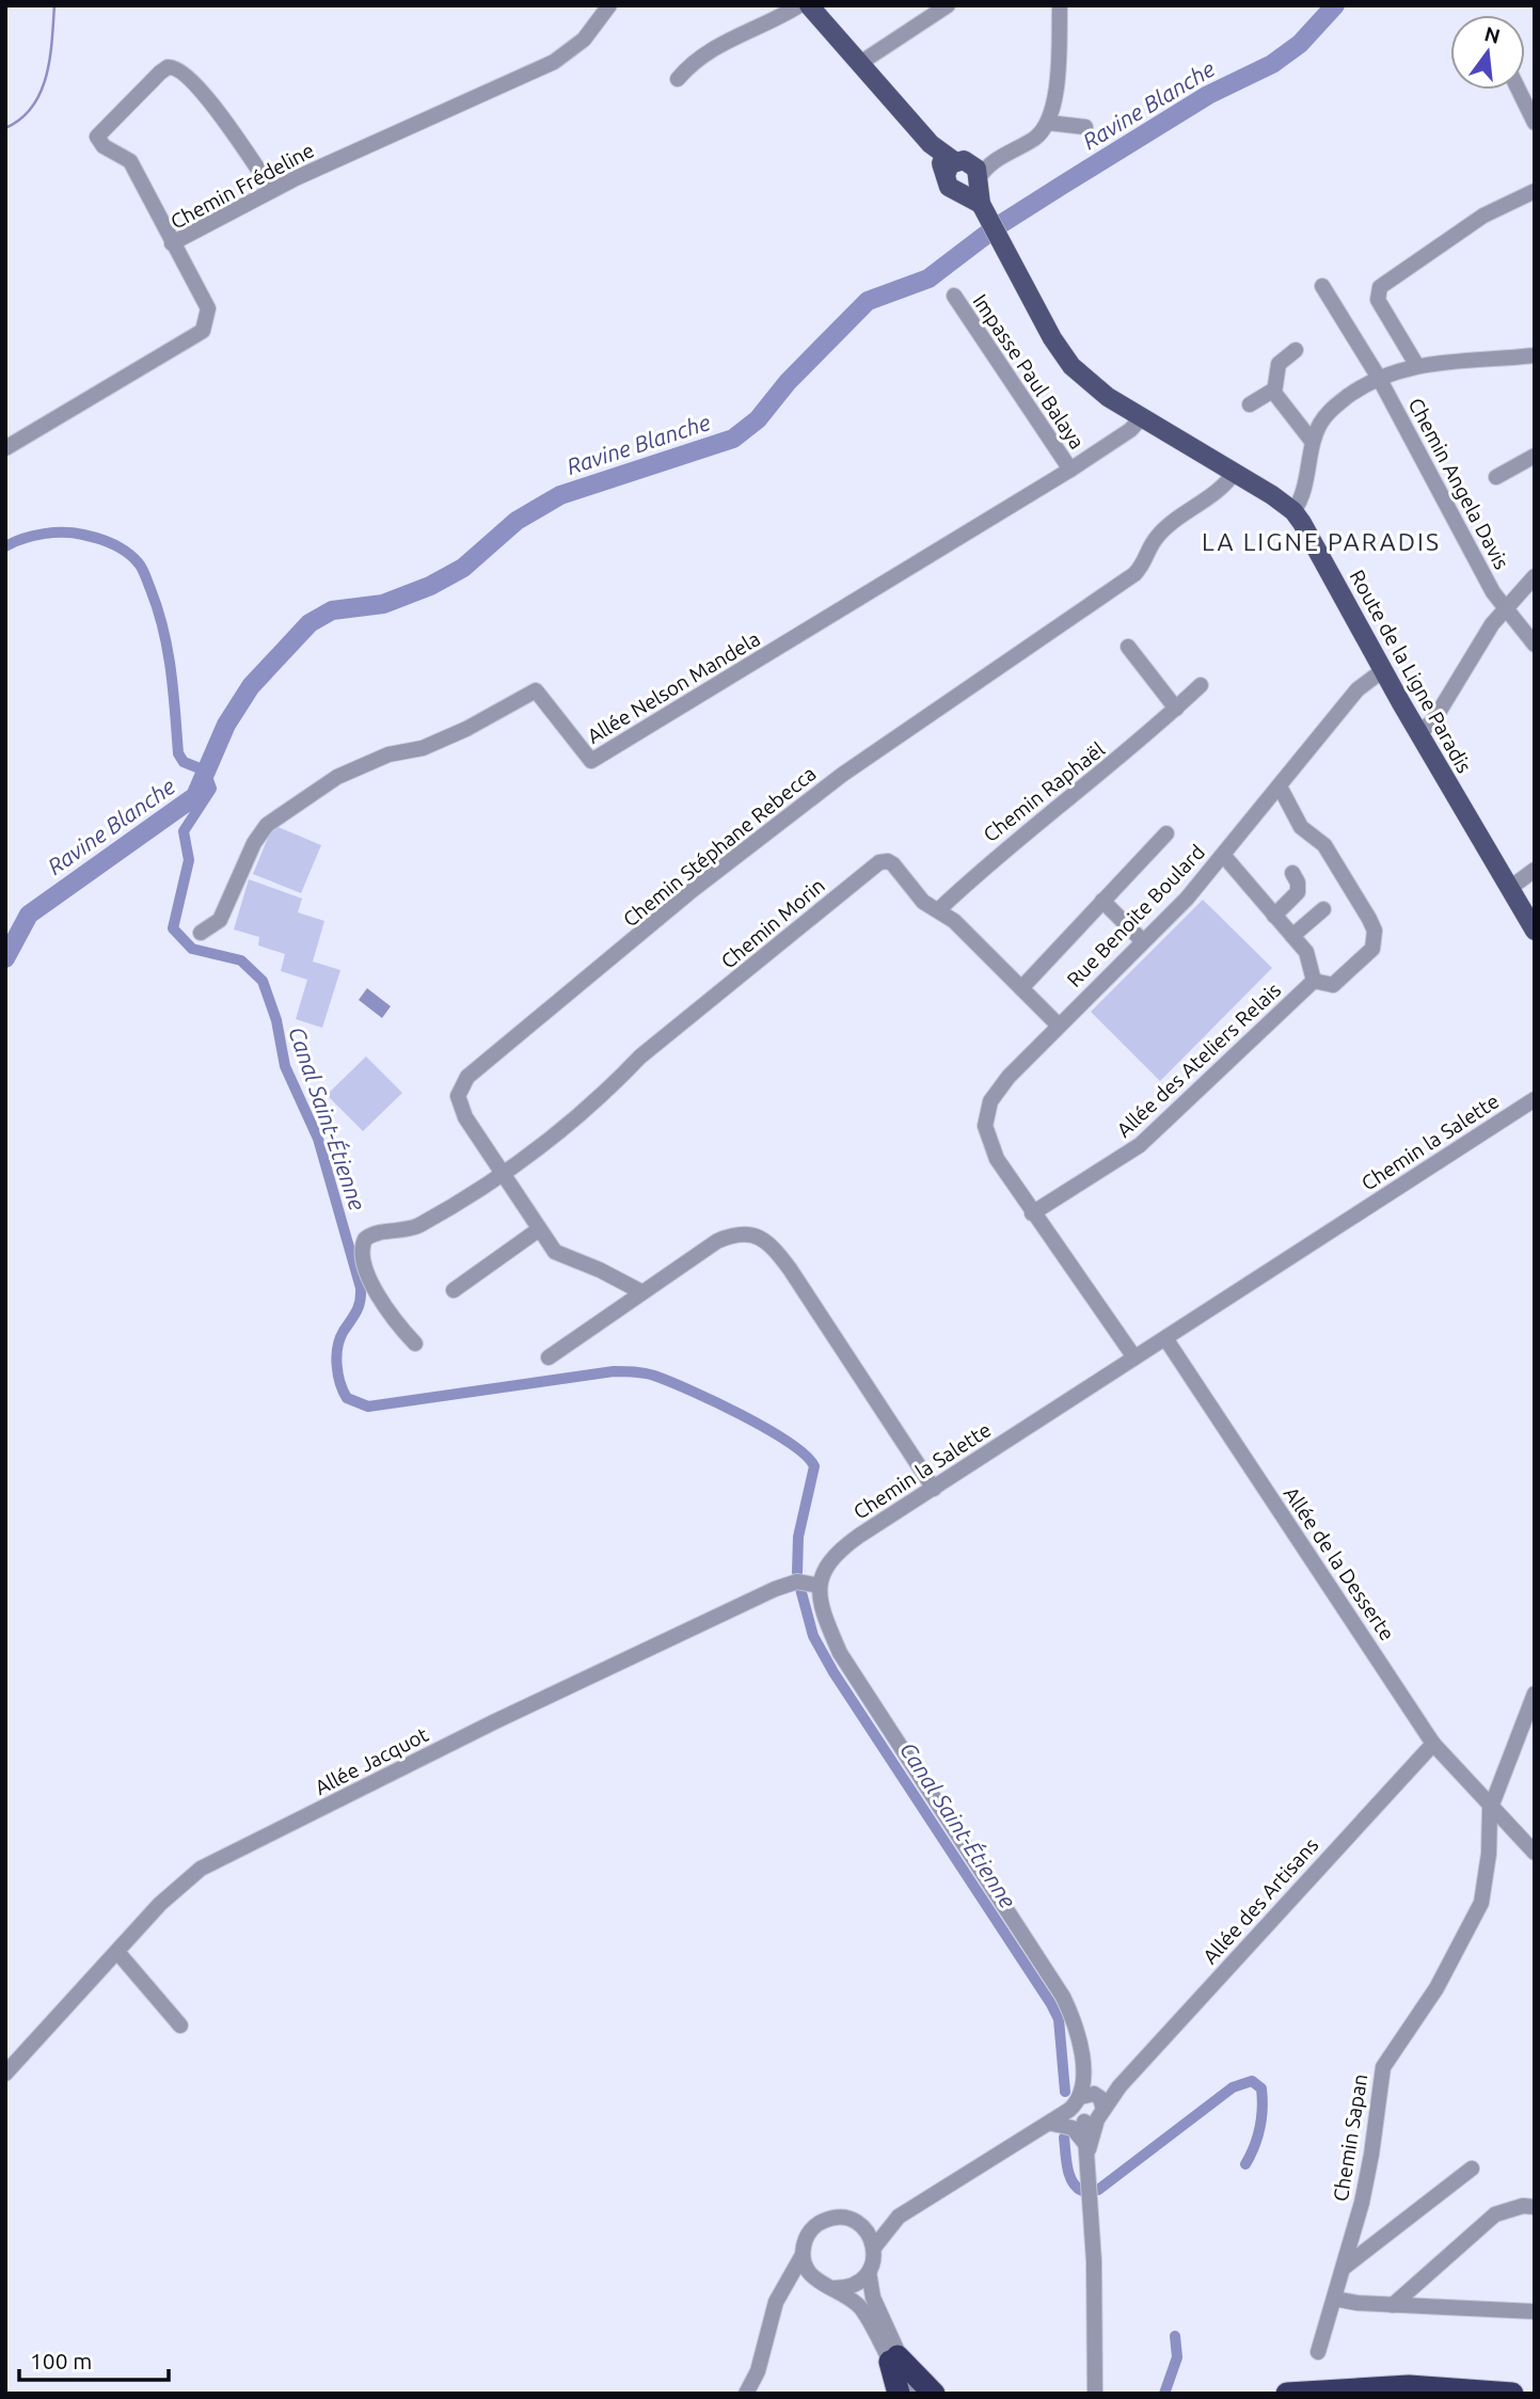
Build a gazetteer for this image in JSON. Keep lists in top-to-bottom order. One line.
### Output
{"streets":{"main road":["Route de la Ligne Paradis"],"street":["Chemin Frédeline","Impasse Paul Balaya","Chemin Angela Davis","Allée Nelson Mandela","Chemin Raphaël","Chemin Stéphane Rebecca","Rue Benoite Boulard","Chemin Morin","Allée des Ateliers Relais","Chemin la Salette","Allée de la Desserte","Allée Jacquot","Allée des Artisans","Chemin Sapan"]},"crossings":[["Impasse Paul Balaya","Allée Nelson Mandela"],["Route de la Ligne Paradis","Allée Nelson Mandela"],["Route de la Ligne Paradis","Chemin Stéphane Rebecca"],["Route de la Ligne Paradis","Rue Benoite Boulard"],["Chemin Raphaël","Chemin Morin"],["Chemin Stéphane Rebecca","Chemin Morin"],["Rue Benoite Boulard","Chemin Morin"],["Rue Benoite Boulard","Allée des Ateliers Relais"],["Chemin la Salette","Allée de la Desserte"],["Chemin la Salette","Allée Jacquot"],["Allée de la Desserte","Allée des Artisans"],["Allée de la Desserte","Chemin Sapan"]],"districts":["LA LIGNE PARADIS"],"water":["Ravine Blanche","Canal Saint-Étienne"],"scale_bar":"100 m","north":"top"}
